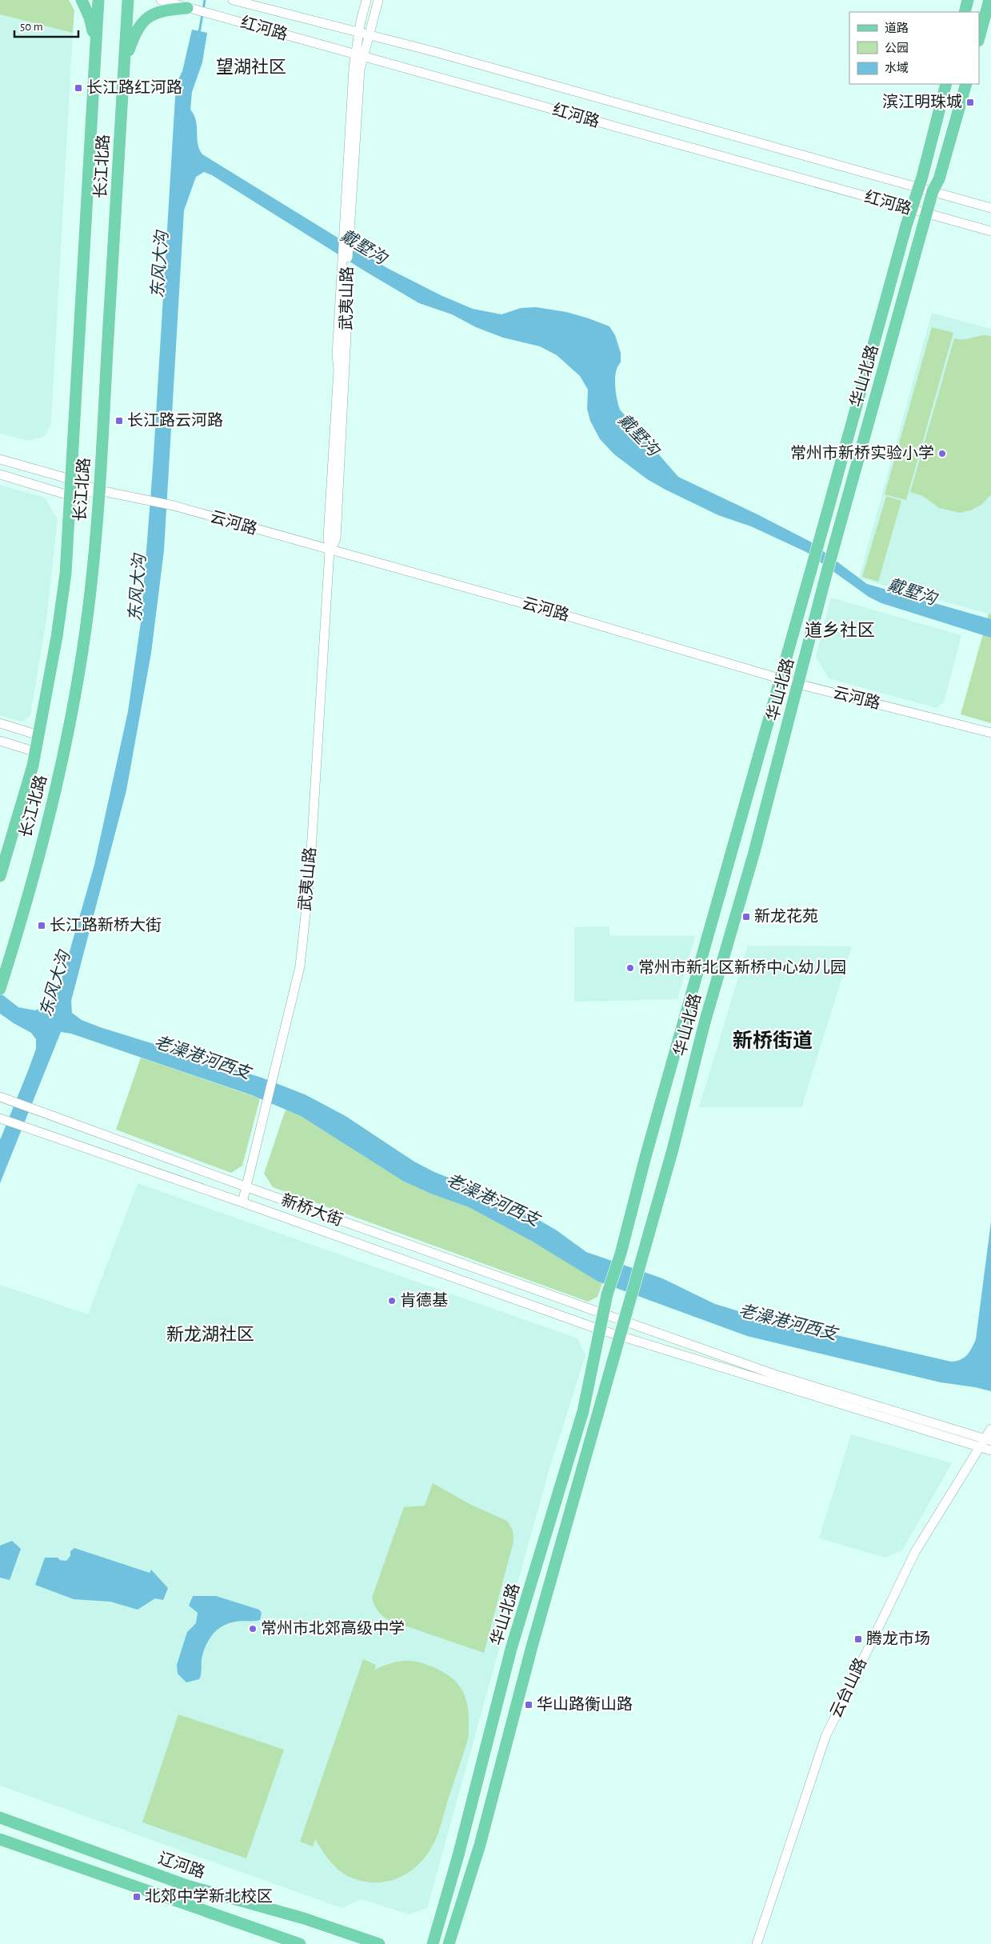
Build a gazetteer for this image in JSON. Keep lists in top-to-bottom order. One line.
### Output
{"streets":{"main road":["长江北路","华山北路","辽河路"],"street":["红河路","武夷山路","云河路","新桥大街","云台山路"]},"crossings":[["红河路","武夷山路"],["红河路","华山北路"],["长江北路","云河路"],["武夷山路","云河路"],["武夷山路","新桥大街"],["华山北路","云河路"],["华山北路","新桥大街"],["新桥大街","云台山路"]],"districts":["望湖社区","道乡社区","新桥街道","新龙湖社区"],"water":["戴墅沟","东风大沟","老澡港河西支"],"places":{"transit":["长江路红河路","滨江明珠城","长江路云河路","新龙花苑","长江路新桥大街","腾龙市场","华山路衡山路","北郊中学新北校区"],"other":["常州市新桥实验小学","常州市新北区新桥中心幼儿园","肯德基","常州市北郊高级中学"]},"legend":["道路","公园","水域"],"scale_bar":"50 m"}
